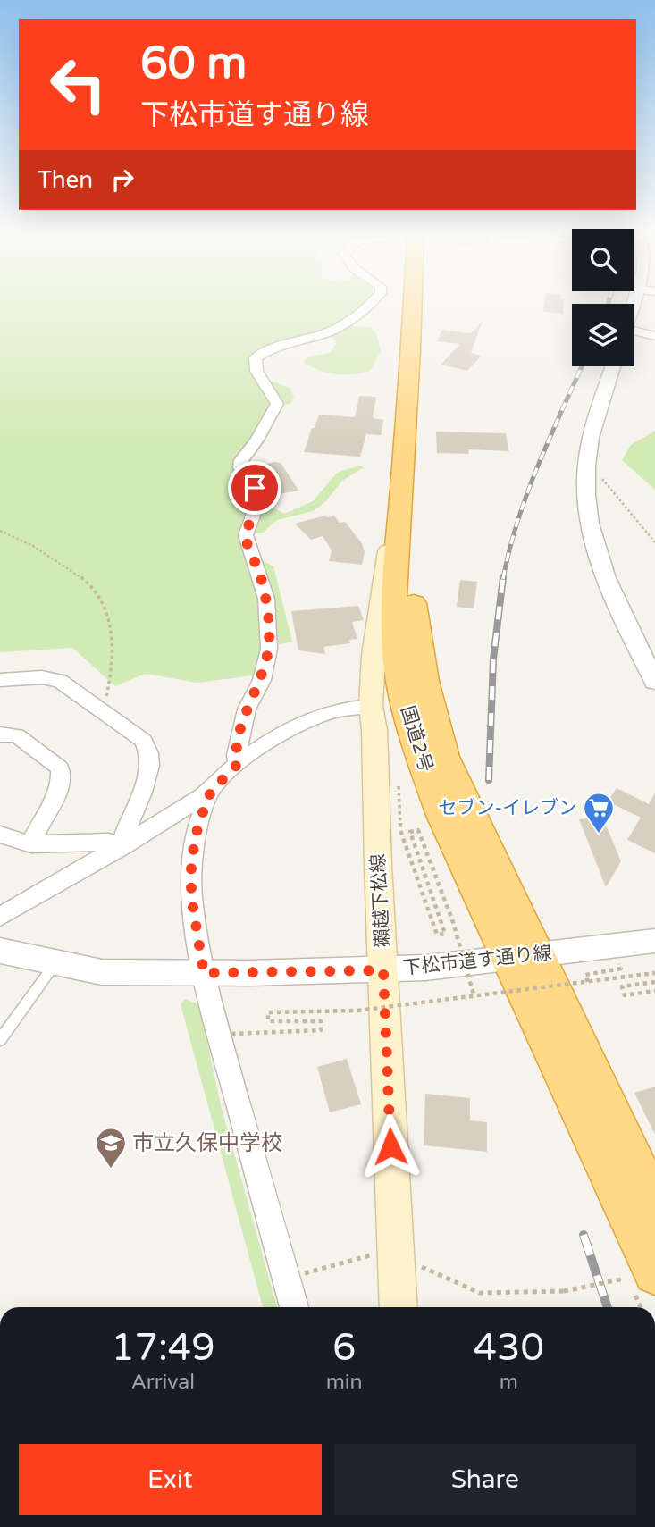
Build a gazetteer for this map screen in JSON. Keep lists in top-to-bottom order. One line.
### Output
{"streets":{"highway":["国道2号"],"main road":["獺越下松線"],"street":["下松市道す通り線"]},"crossings":[["国道2号","獺越下松線"],["国道2号","下松市道す通り線"],["獺越下松線","下松市道す通り線"]],"places":{"supermarket":["セブン-イレブン"],"school or university":["市立久保中学校"]},"page":{"turn":["60 m","下松市道す通り線"],"then":"Then","eta":["17:49","Arrival","6","min","430","m"],"buttons":["Exit","Share"]}}
